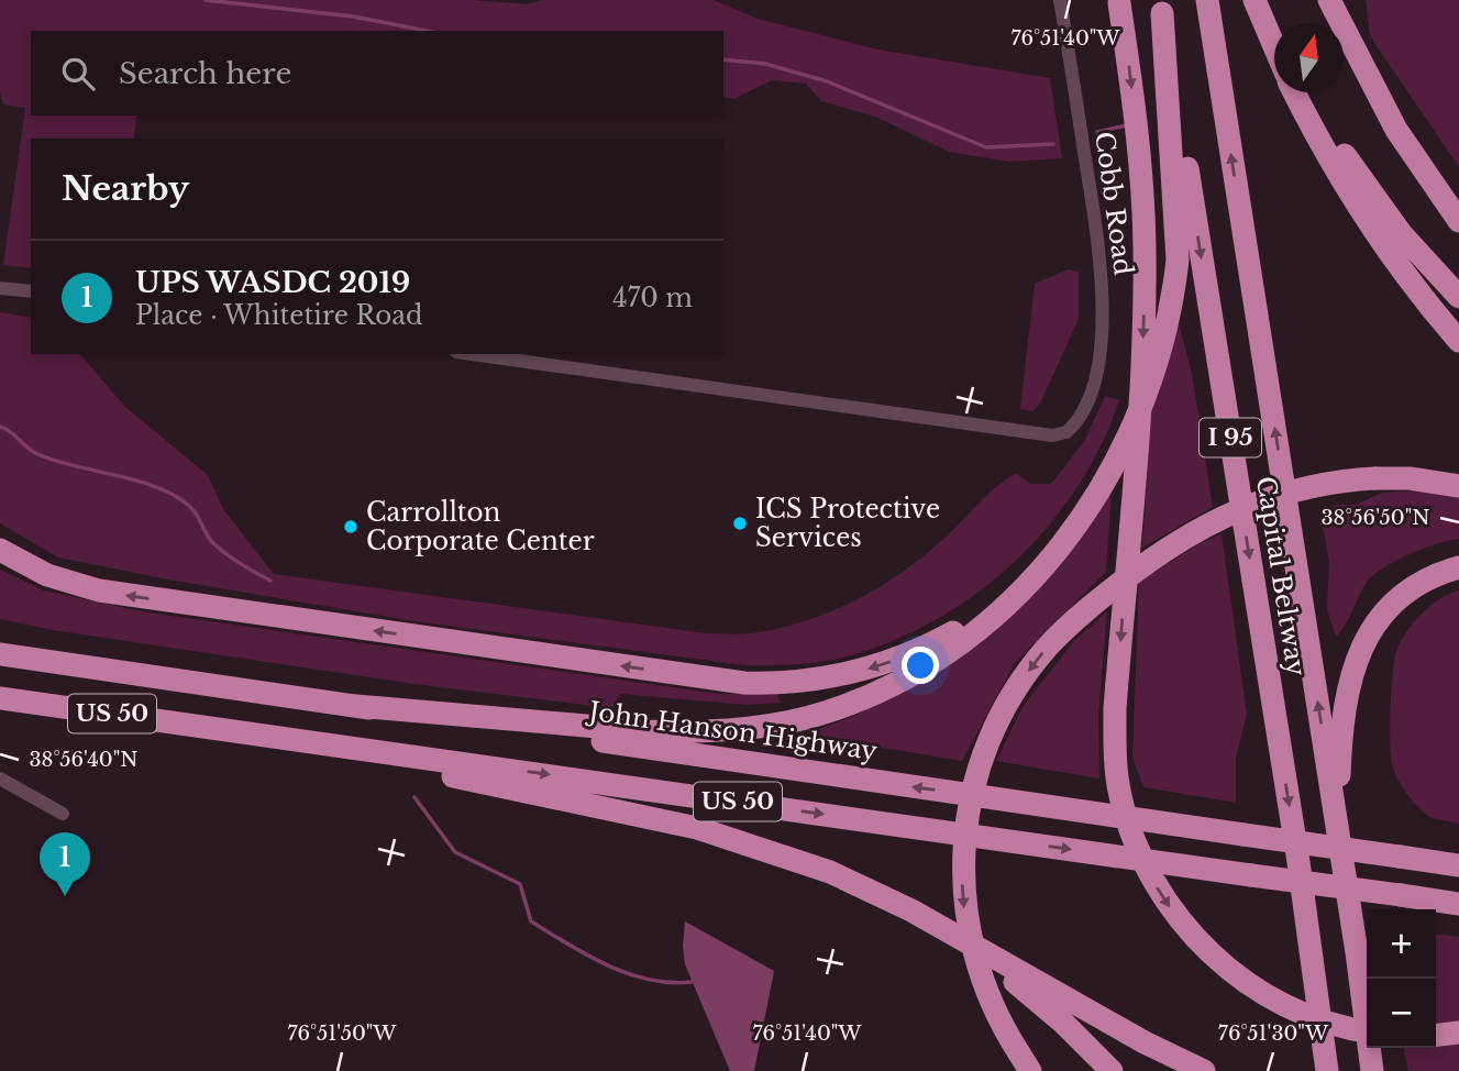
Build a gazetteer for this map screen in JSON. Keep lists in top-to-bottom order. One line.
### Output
{"streets":{"highway":["I 95","Capital Beltway","US 50","John Hanson Highway"],"street":["Cobb Road"]},"places":["ICS Protective Services","Carrollton Corporate Center"],"north":"top","page":{"search":"Search here","heading":"Nearby","list":[{"mark":"1","name":"UPS WASDC 2019","note":"Place · Whitetire Road","value":"470 m"}],"pins":"1","map_buttons":["+","−"]},"coordinates":["76°51'40\"W","38°56'50\"N","38°56'40\"N","76°51'50\"W","76°51'30\"W"]}
